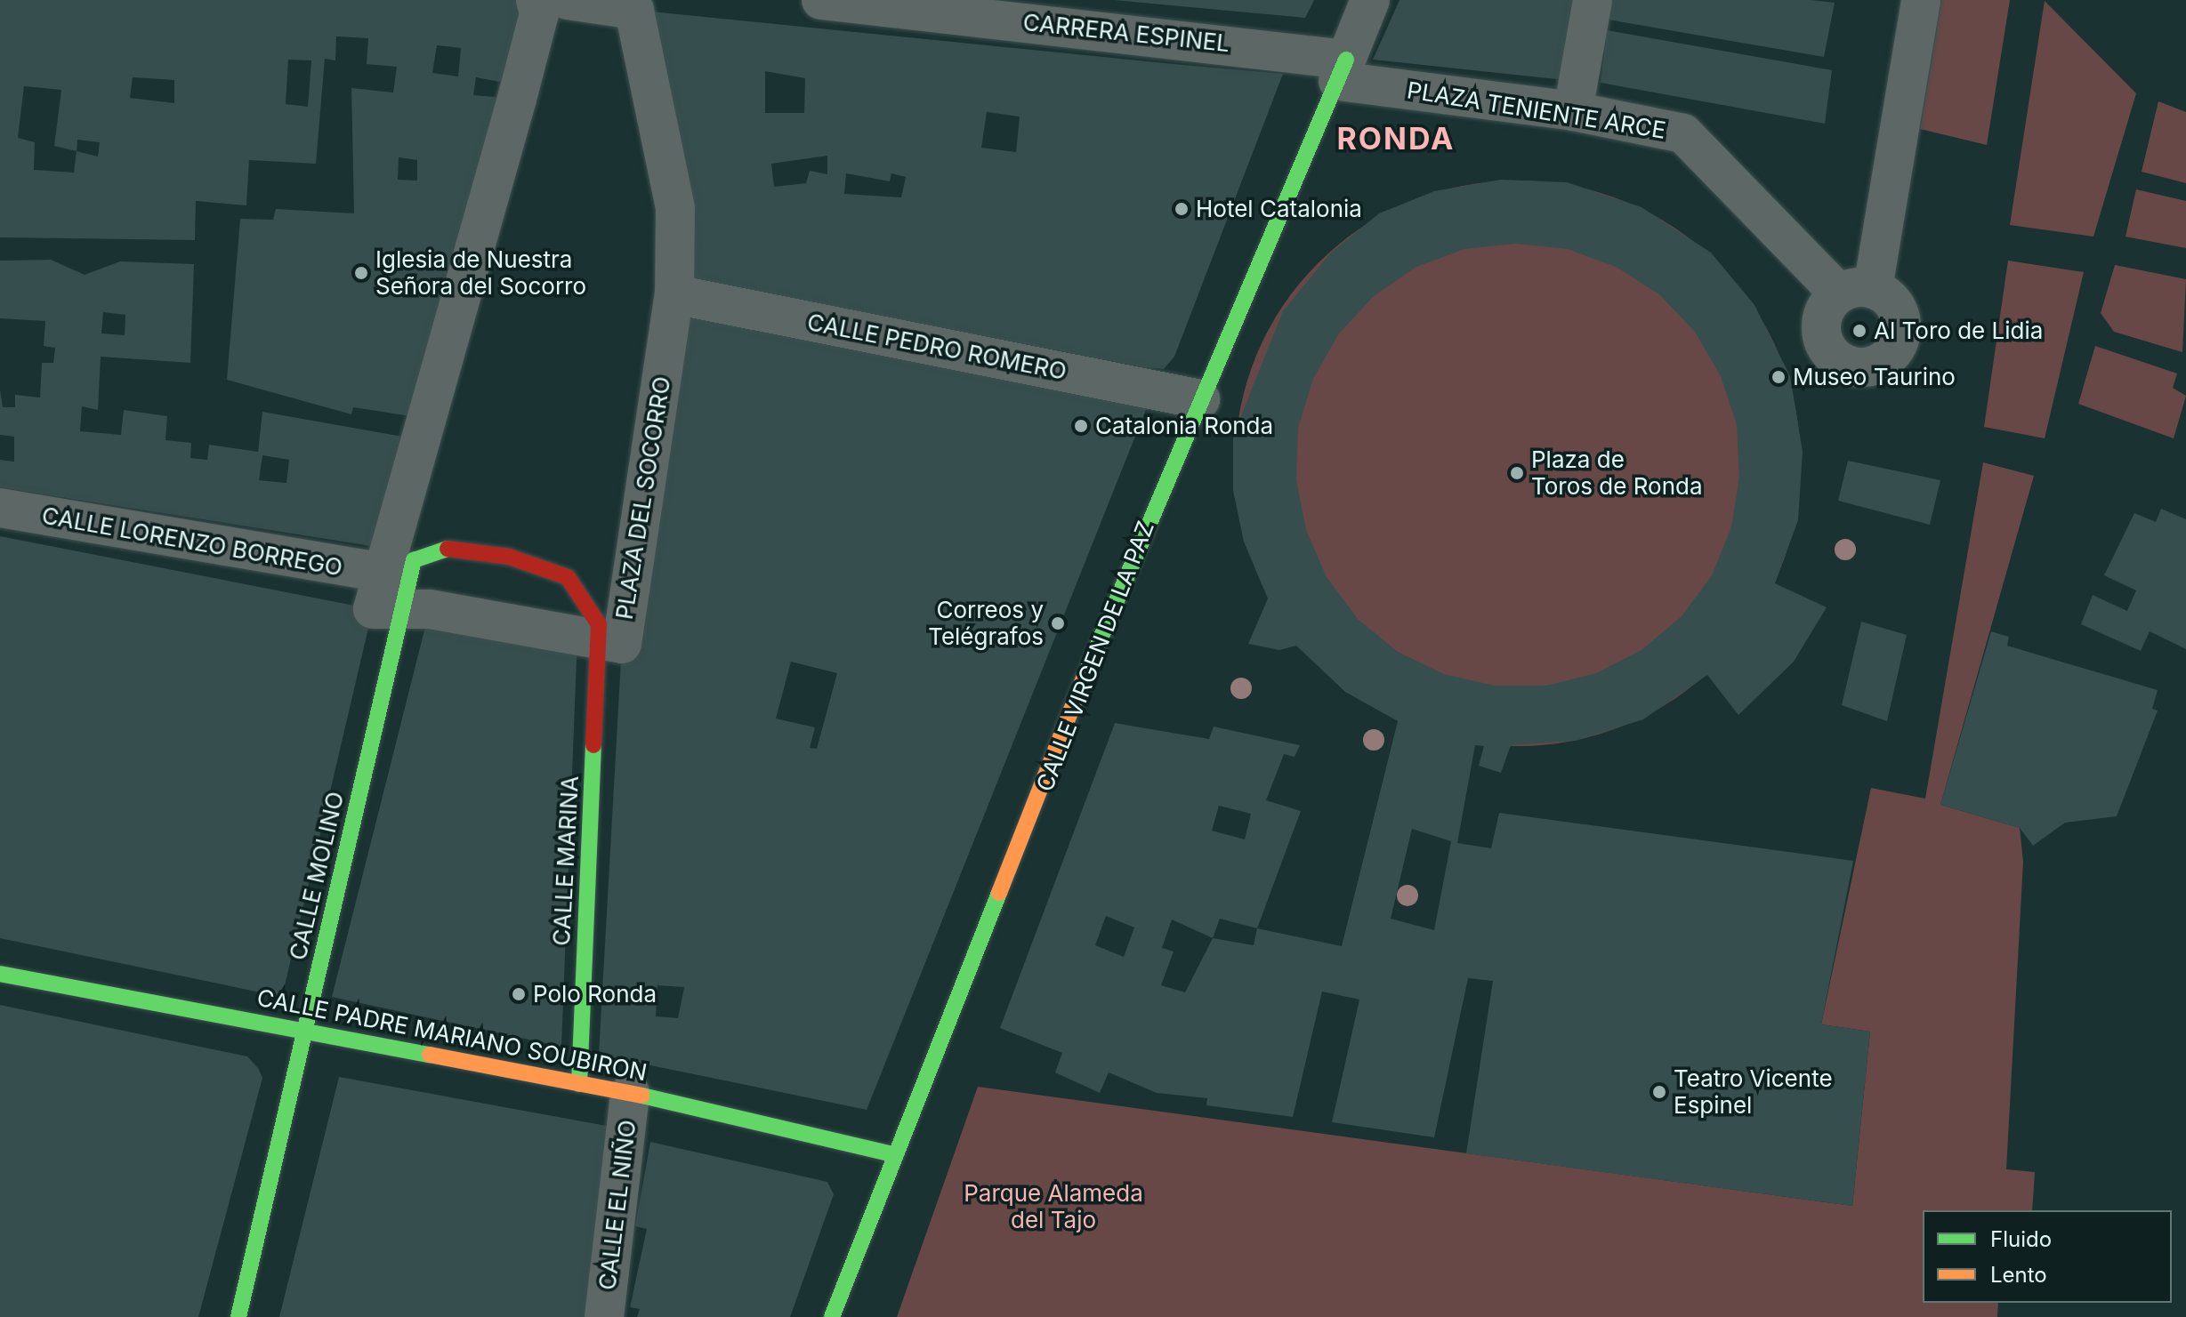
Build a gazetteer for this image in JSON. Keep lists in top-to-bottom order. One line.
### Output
{"streets":{"street":["CARRERA ESPINEL","PLAZA TENIENTE ARCE","CALLE PEDRO ROMERO","PLAZA DEL SOCORRO","CALLE LORENZO BORREGO","CALLE VIRGEN DE LA PAZ","CALLE MARINA","CALLE MOLINO","CALLE PADRE MARIANO SOUBIRON","CALLE EL NIÑO"]},"crossings":[["CARRERA ESPINEL","PLAZA TENIENTE ARCE"],["CARRERA ESPINEL","CALLE VIRGEN DE LA PAZ"],["PLAZA TENIENTE ARCE","CALLE VIRGEN DE LA PAZ"],["CALLE PEDRO ROMERO","PLAZA DEL SOCORRO"],["CALLE PEDRO ROMERO","CALLE VIRGEN DE LA PAZ"],["PLAZA DEL SOCORRO","CALLE LORENZO BORREGO"],["PLAZA DEL SOCORRO","CALLE MARINA"],["PLAZA DEL SOCORRO","CALLE MOLINO"],["CALLE VIRGEN DE LA PAZ","CALLE PADRE MARIANO SOUBIRON"],["CALLE MARINA","CALLE MOLINO"],["CALLE MARINA","CALLE PADRE MARIANO SOUBIRON"],["CALLE MOLINO","CALLE PADRE MARIANO SOUBIRON"],["CALLE PADRE MARIANO SOUBIRON","CALLE EL NIÑO"]],"districts":["RONDA"],"parks":["Parque Alameda del Tajo"],"places":["Hotel Catalonia","Iglesia de Nuestra Señora del Socorro","Al Toro de Lidia","Museo Taurino","Catalonia Ronda","Plaza de Toros de Ronda","Correos y Telégrafos","Polo Ronda","Teatro Vicente Espinel"],"legend":["Fluido","Lento"]}
